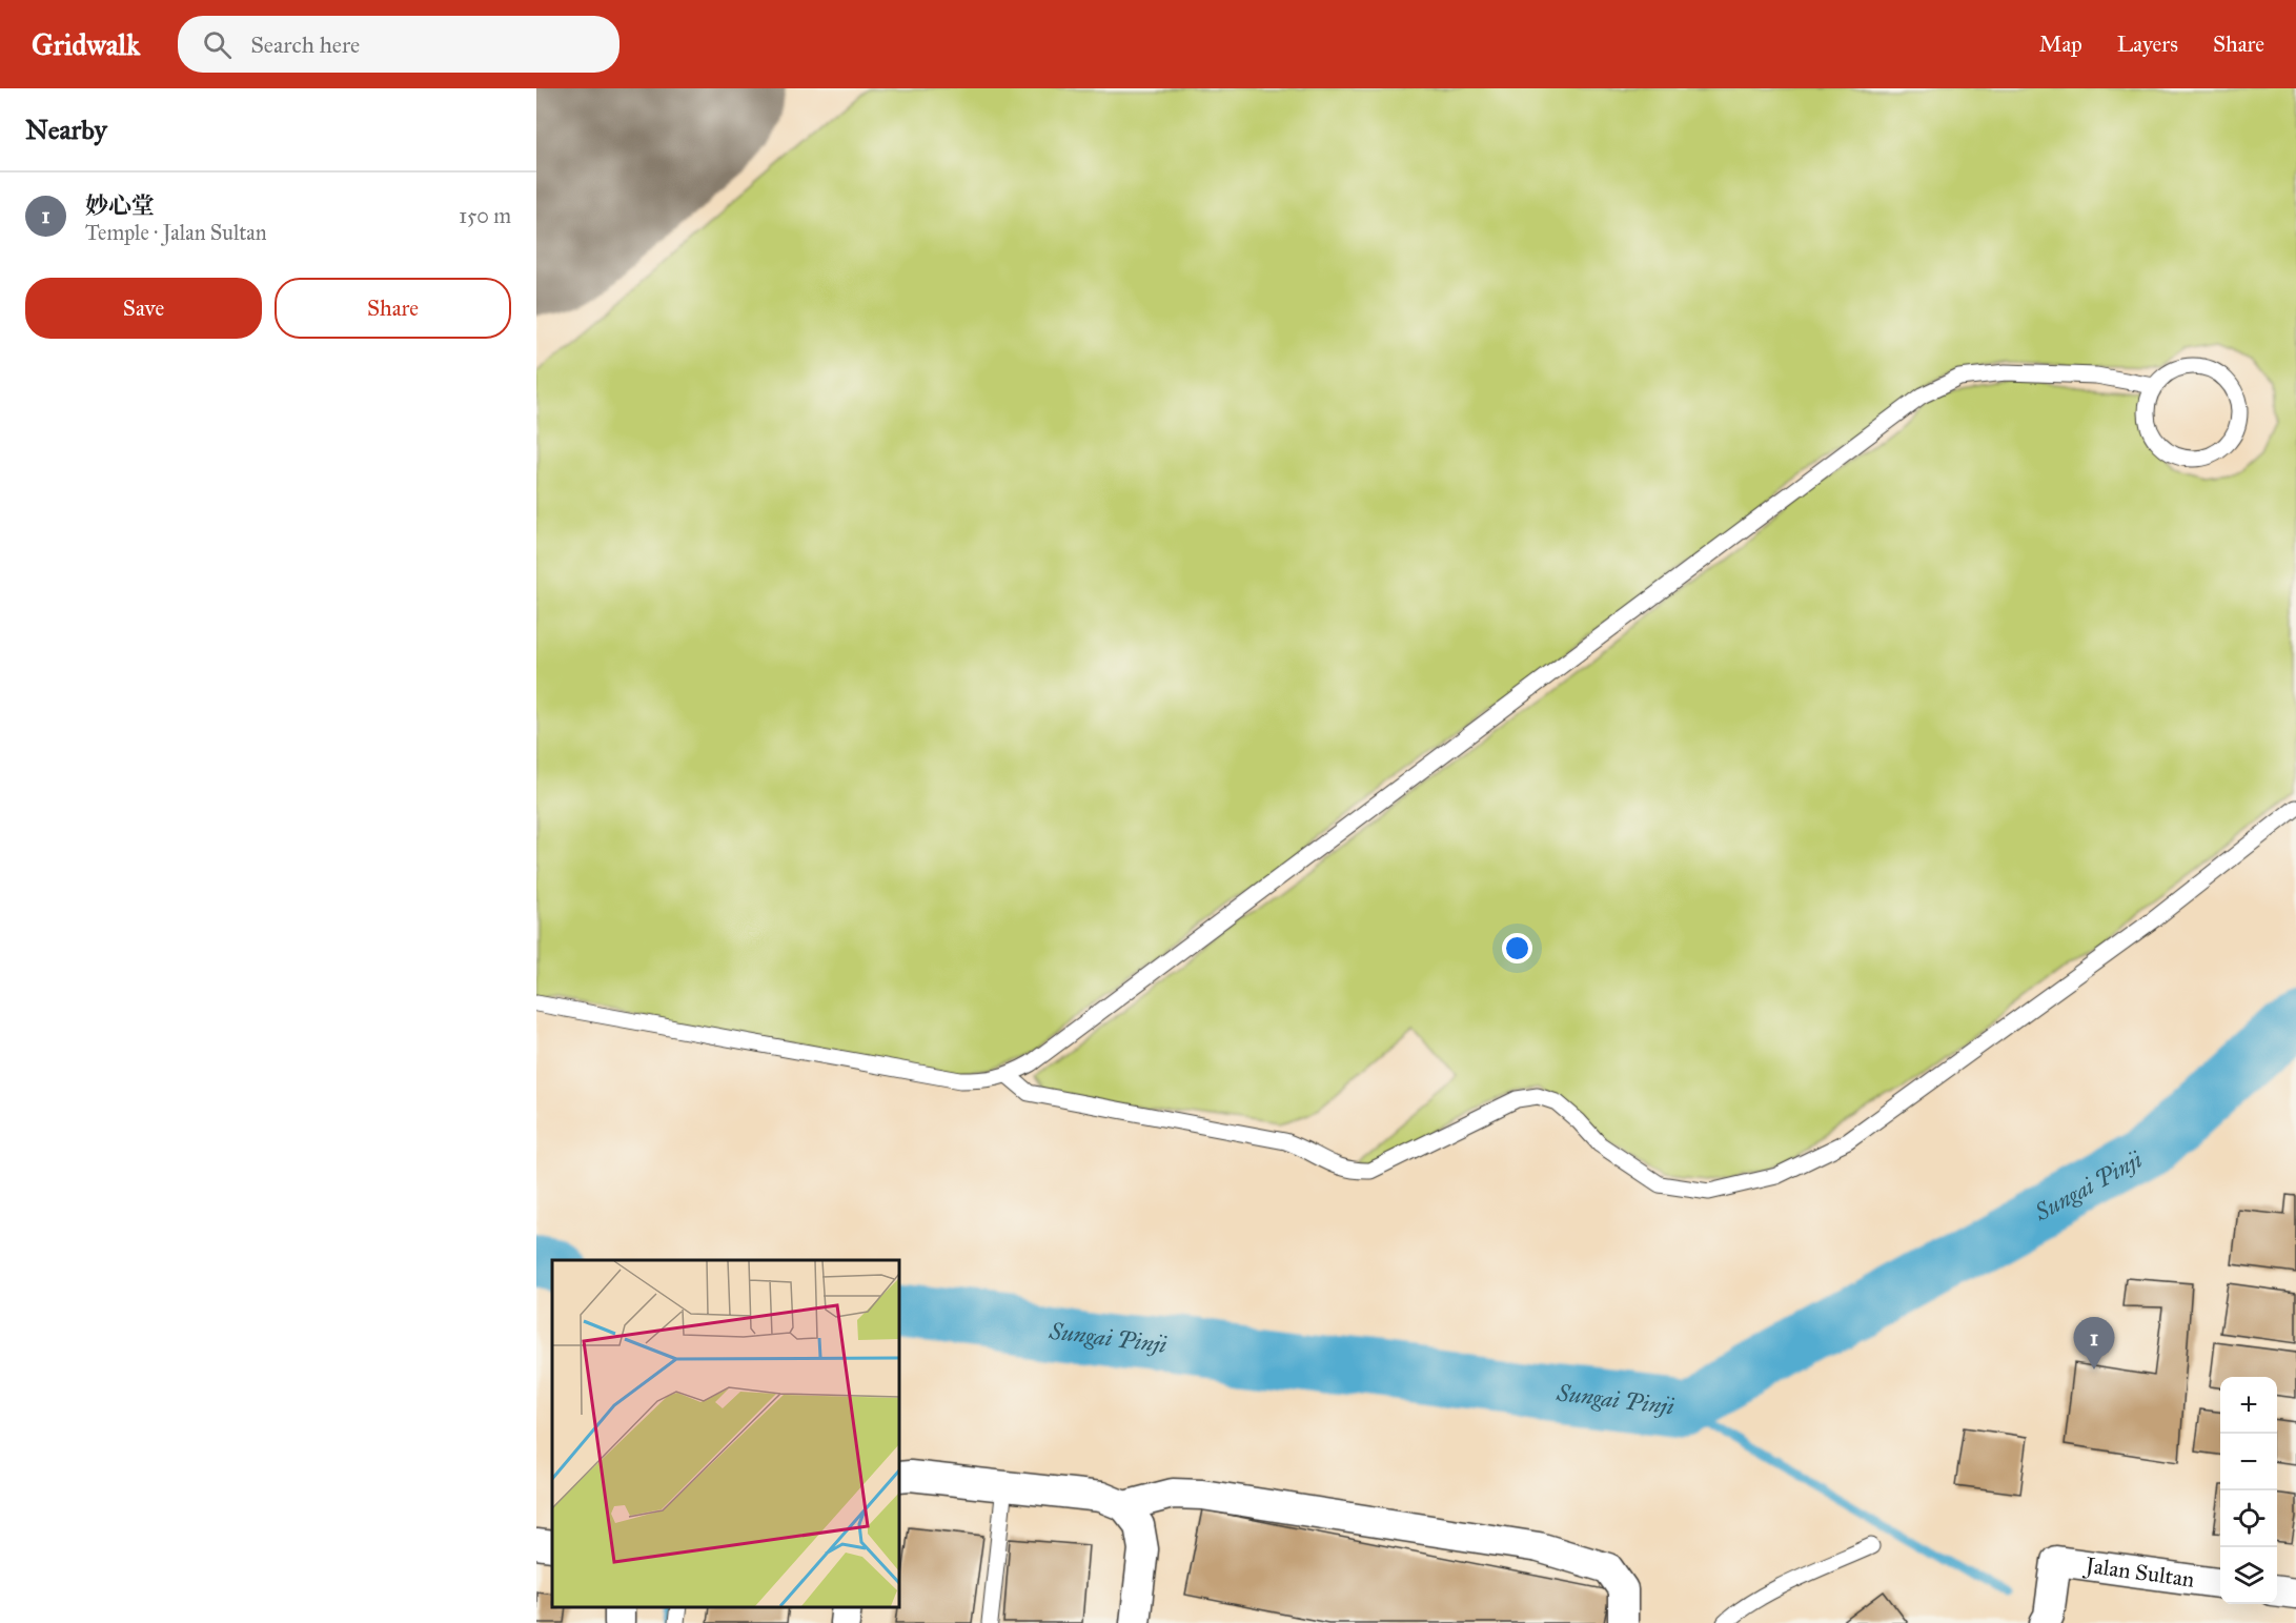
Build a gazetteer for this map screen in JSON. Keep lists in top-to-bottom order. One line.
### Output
{"streets":{"street":["Jalan Sultan"]},"water":["Sungai Pinji"],"page":{"header":"Gridwalk","search":"Search here","nav":["Map","Layers","Share"],"heading":"Nearby","list":[{"mark":"1","name":"妙心堂","note":"Temple · Jalan Sultan","value":"150 m"}],"buttons":["Save","Share"],"pins":"1","map_buttons":["+","−"]}}
